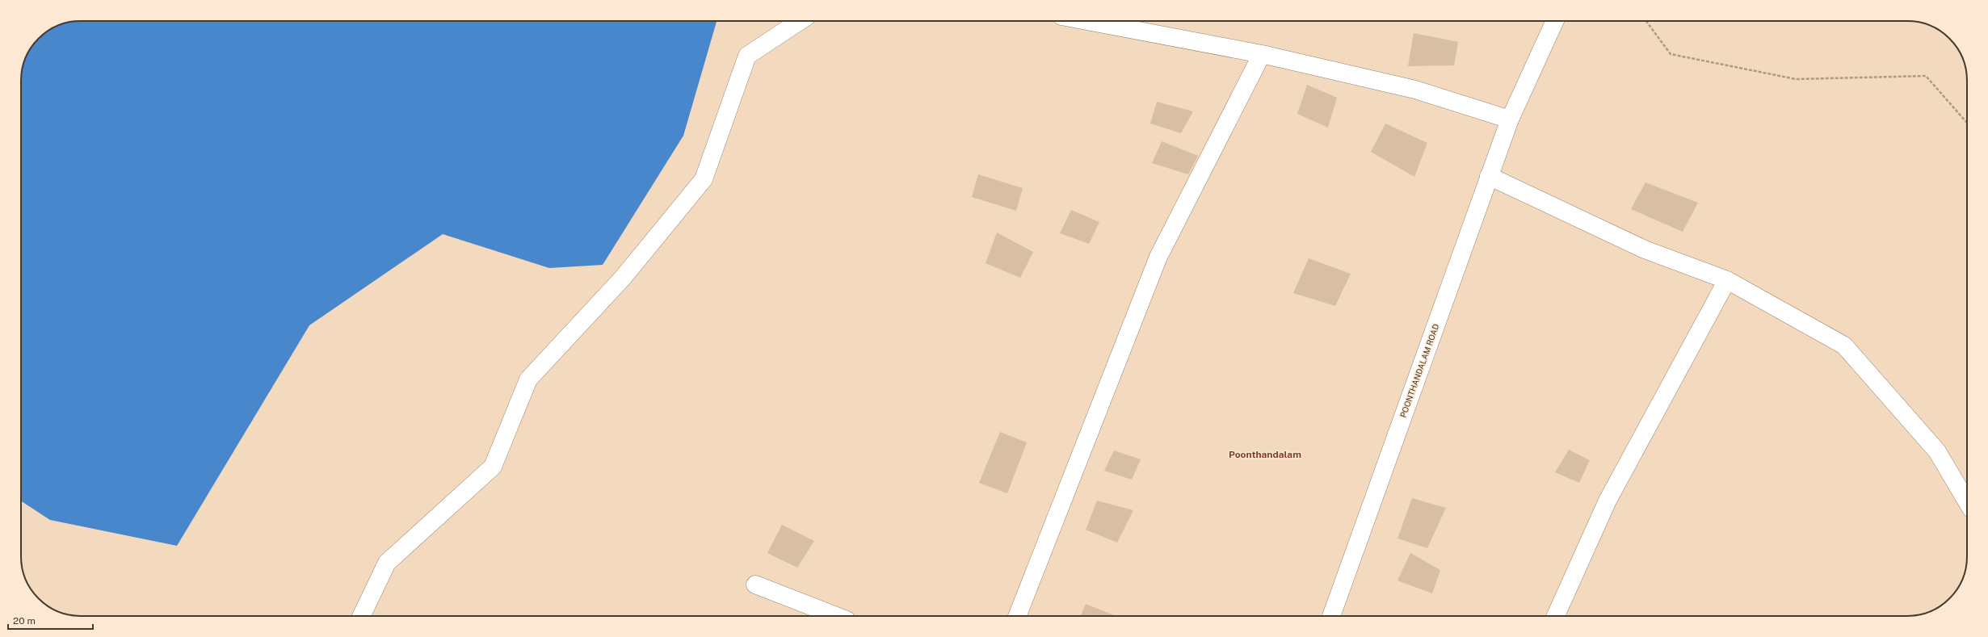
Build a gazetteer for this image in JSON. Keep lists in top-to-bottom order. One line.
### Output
{"streets":{"street":["POONTHANDALAM ROAD"]},"districts":["Poonthandalam"],"scale_bar":"20 m"}
